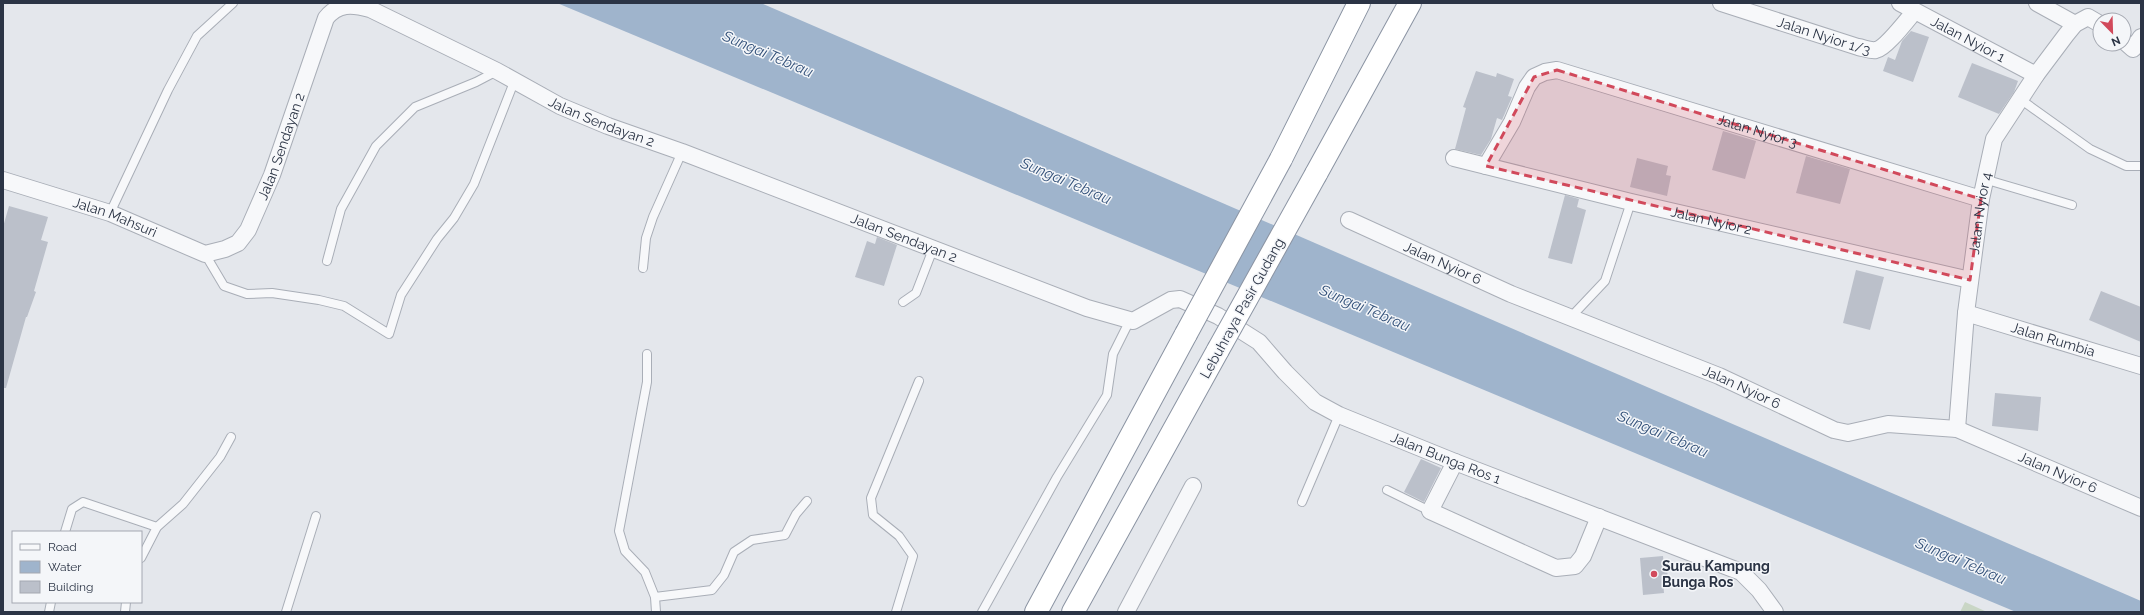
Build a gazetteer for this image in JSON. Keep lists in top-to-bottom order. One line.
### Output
{"streets":{"highway":["Lebuhraya Pasir Gudang"],"street":["Jalan Nyior 1/3","Jalan Nyior 1","Jalan Sendayan 2","Jalan Nyior 3","Jalan Nyior 4","Jalan Mahsuri","Jalan Nyior 2","Jalan Nyior 6","Jalan Rumbia","Jalan Bunga Ros 1"]},"crossings":[["Jalan Nyior 1/3","Jalan Nyior 1"],["Jalan Nyior 1","Jalan Nyior 4"],["Jalan Sendayan 2","Jalan Mahsuri"],["Jalan Sendayan 2","Jalan Bunga Ros 1"],["Jalan Nyior 3","Jalan Nyior 4"],["Jalan Nyior 3","Jalan Nyior 2"],["Jalan Nyior 4","Jalan Nyior 2"],["Jalan Nyior 4","Jalan Nyior 6"],["Jalan Nyior 4","Jalan Rumbia"]],"water":["Sungai Tebrau"],"places":["Surau Kampung Bunga Ros"],"legend":["Road","Water","Building"],"north":"bottom right"}
